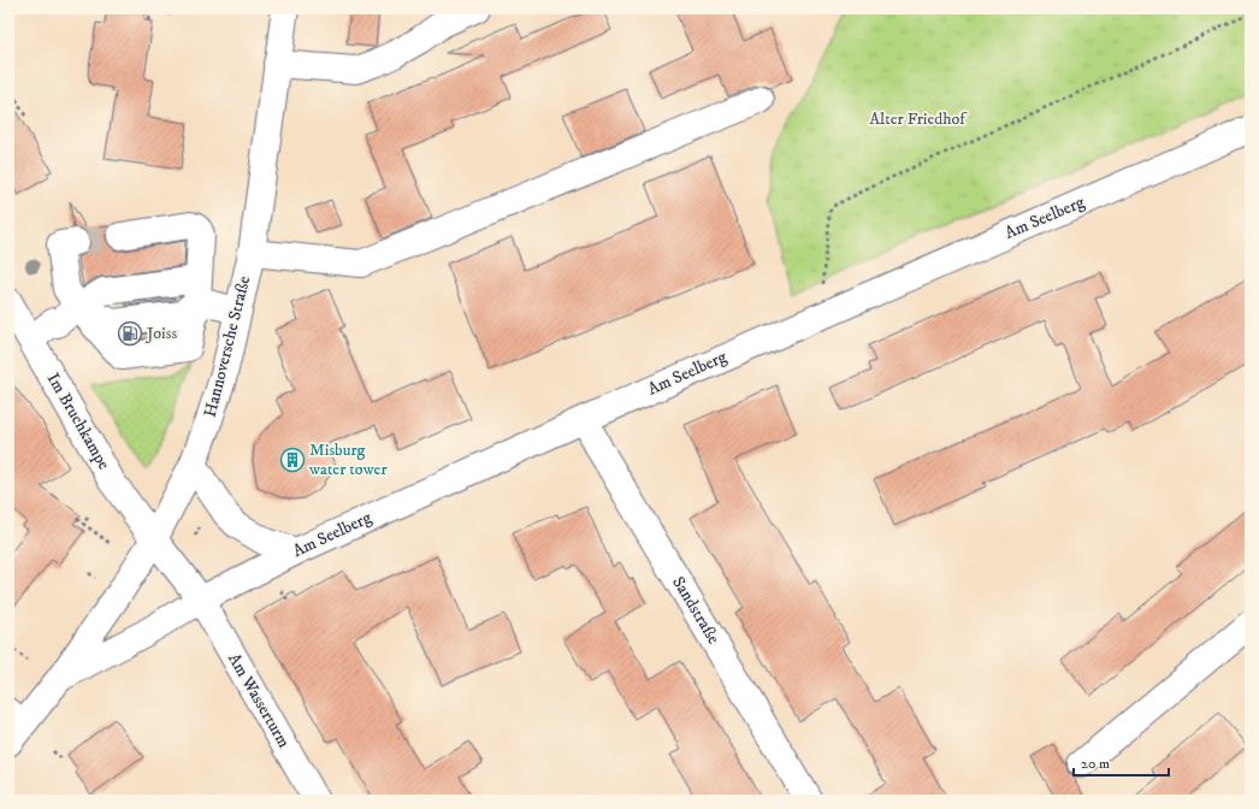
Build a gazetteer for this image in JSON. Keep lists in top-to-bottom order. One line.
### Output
{"streets":{"street":["Am Seelberg","Hannoversche Straße","Im Bruchkampe","Sandstraße","Am Wasserturm"]},"crossings":[["Am Seelberg","Hannoversche Straße"],["Am Seelberg","Sandstraße"],["Am Seelberg","Am Wasserturm"],["Hannoversche Straße","Im Bruchkampe"]],"parks":["Alter Friedhof"],"places":{"fuel station":["Joiss"],"building":["Misburg water tower"]},"scale_bar":"20 m"}
